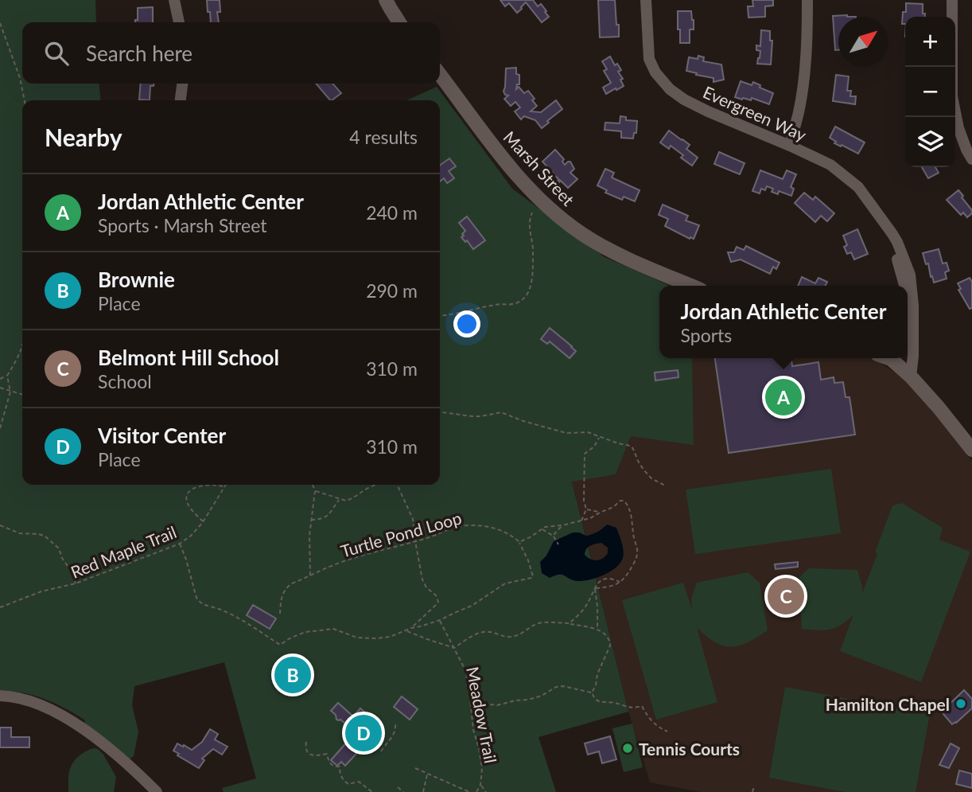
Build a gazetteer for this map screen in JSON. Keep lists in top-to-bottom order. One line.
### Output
{"streets":{"street":["Evergreen Way","Marsh Street"],"path":["Turtle Pond Loop","Red Maple Trail","Meadow Trail"]},"places":["Hamilton Chapel","Tennis Courts"],"north":"top right","page":{"map_buttons":["+","−"],"search":"Search here","heading":["Nearby","4 results"],"list":[{"mark":"A","name":"Jordan Athletic Center","note":"Sports · Marsh Street","value":"240 m"},{"mark":"B","name":"Brownie","note":"Place","value":"290 m"},{"mark":"C","name":"Belmont Hill School","note":"School","value":"310 m"},{"mark":"D","name":"Visitor Center","note":"Place","value":"310 m"}],"popup":["Jordan Athletic Center","Sports"],"pins":["A","C","B","D"]}}
